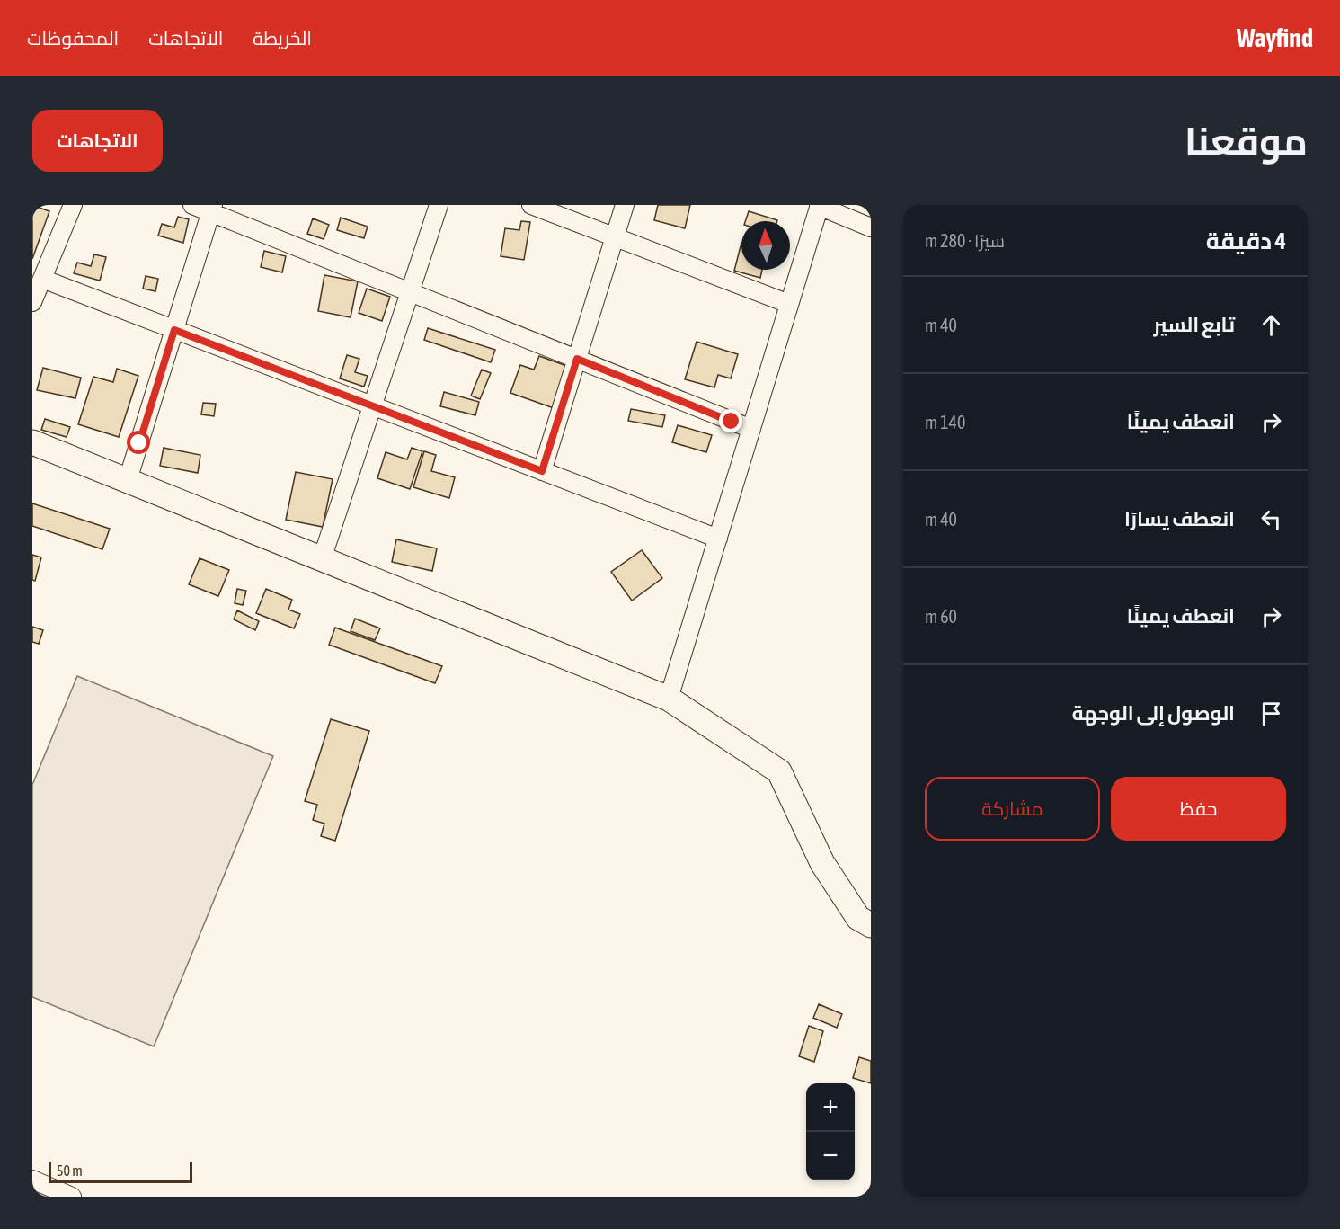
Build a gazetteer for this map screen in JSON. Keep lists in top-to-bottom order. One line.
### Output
{"scale_bar":"50 m","north":"top","page":{"header":"Wayfind","nav":["الخريطة","الاتجاهات","المحفوظات"],"title":"موقعنا","buttons":["الاتجاهات",["حفظ","مشاركة"]],"heading":["4 دقيقة","سيرًا · 280 m"],"list":[["تابع السير","40 m"],["انعطف يمينًا","140 m"],["انعطف يسارًا","40 m"],["انعطف يمينًا","60 m"],"الوصول إلى الوجهة"],"map_buttons":["+","−"],"scale":"50 m"}}
